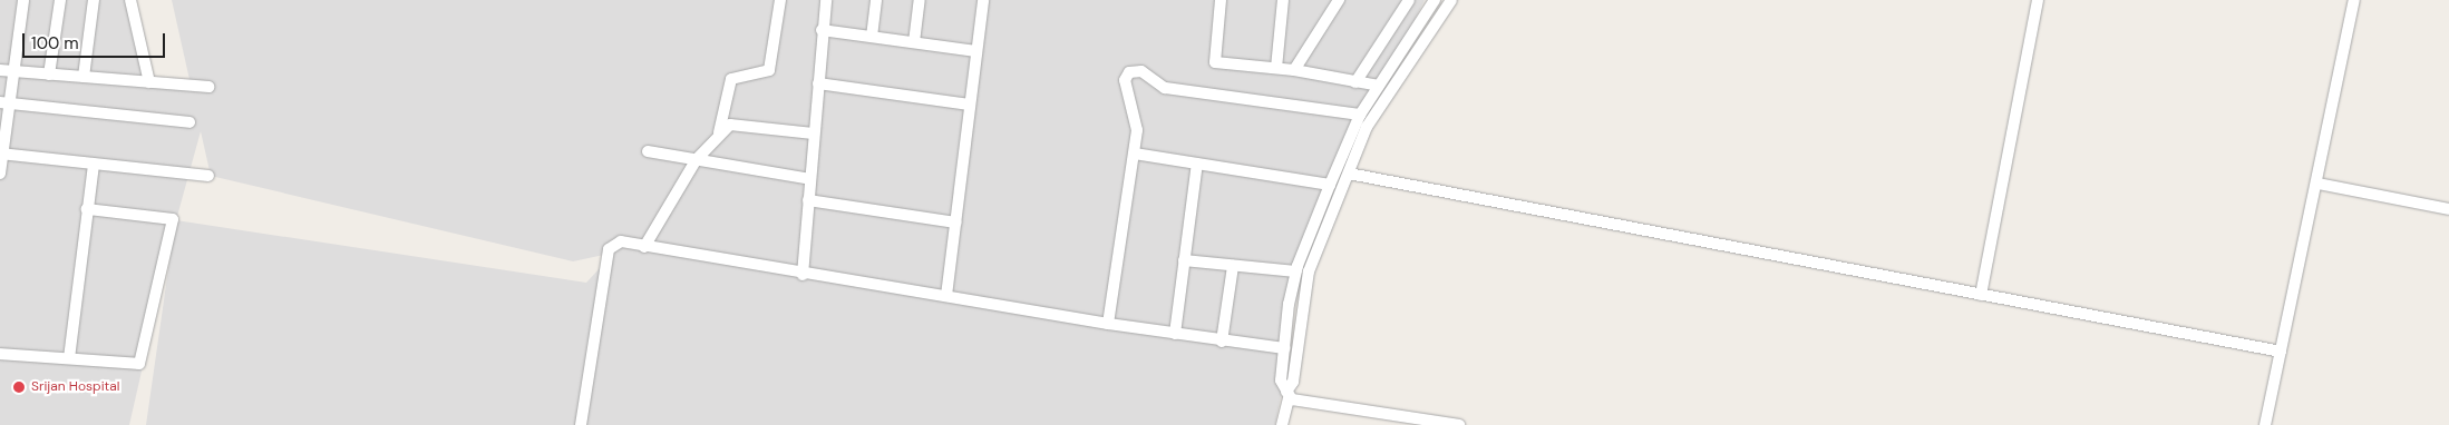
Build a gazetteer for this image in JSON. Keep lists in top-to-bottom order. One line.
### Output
{"places":["Srijan Hospital"],"scale_bar":"100 m"}
